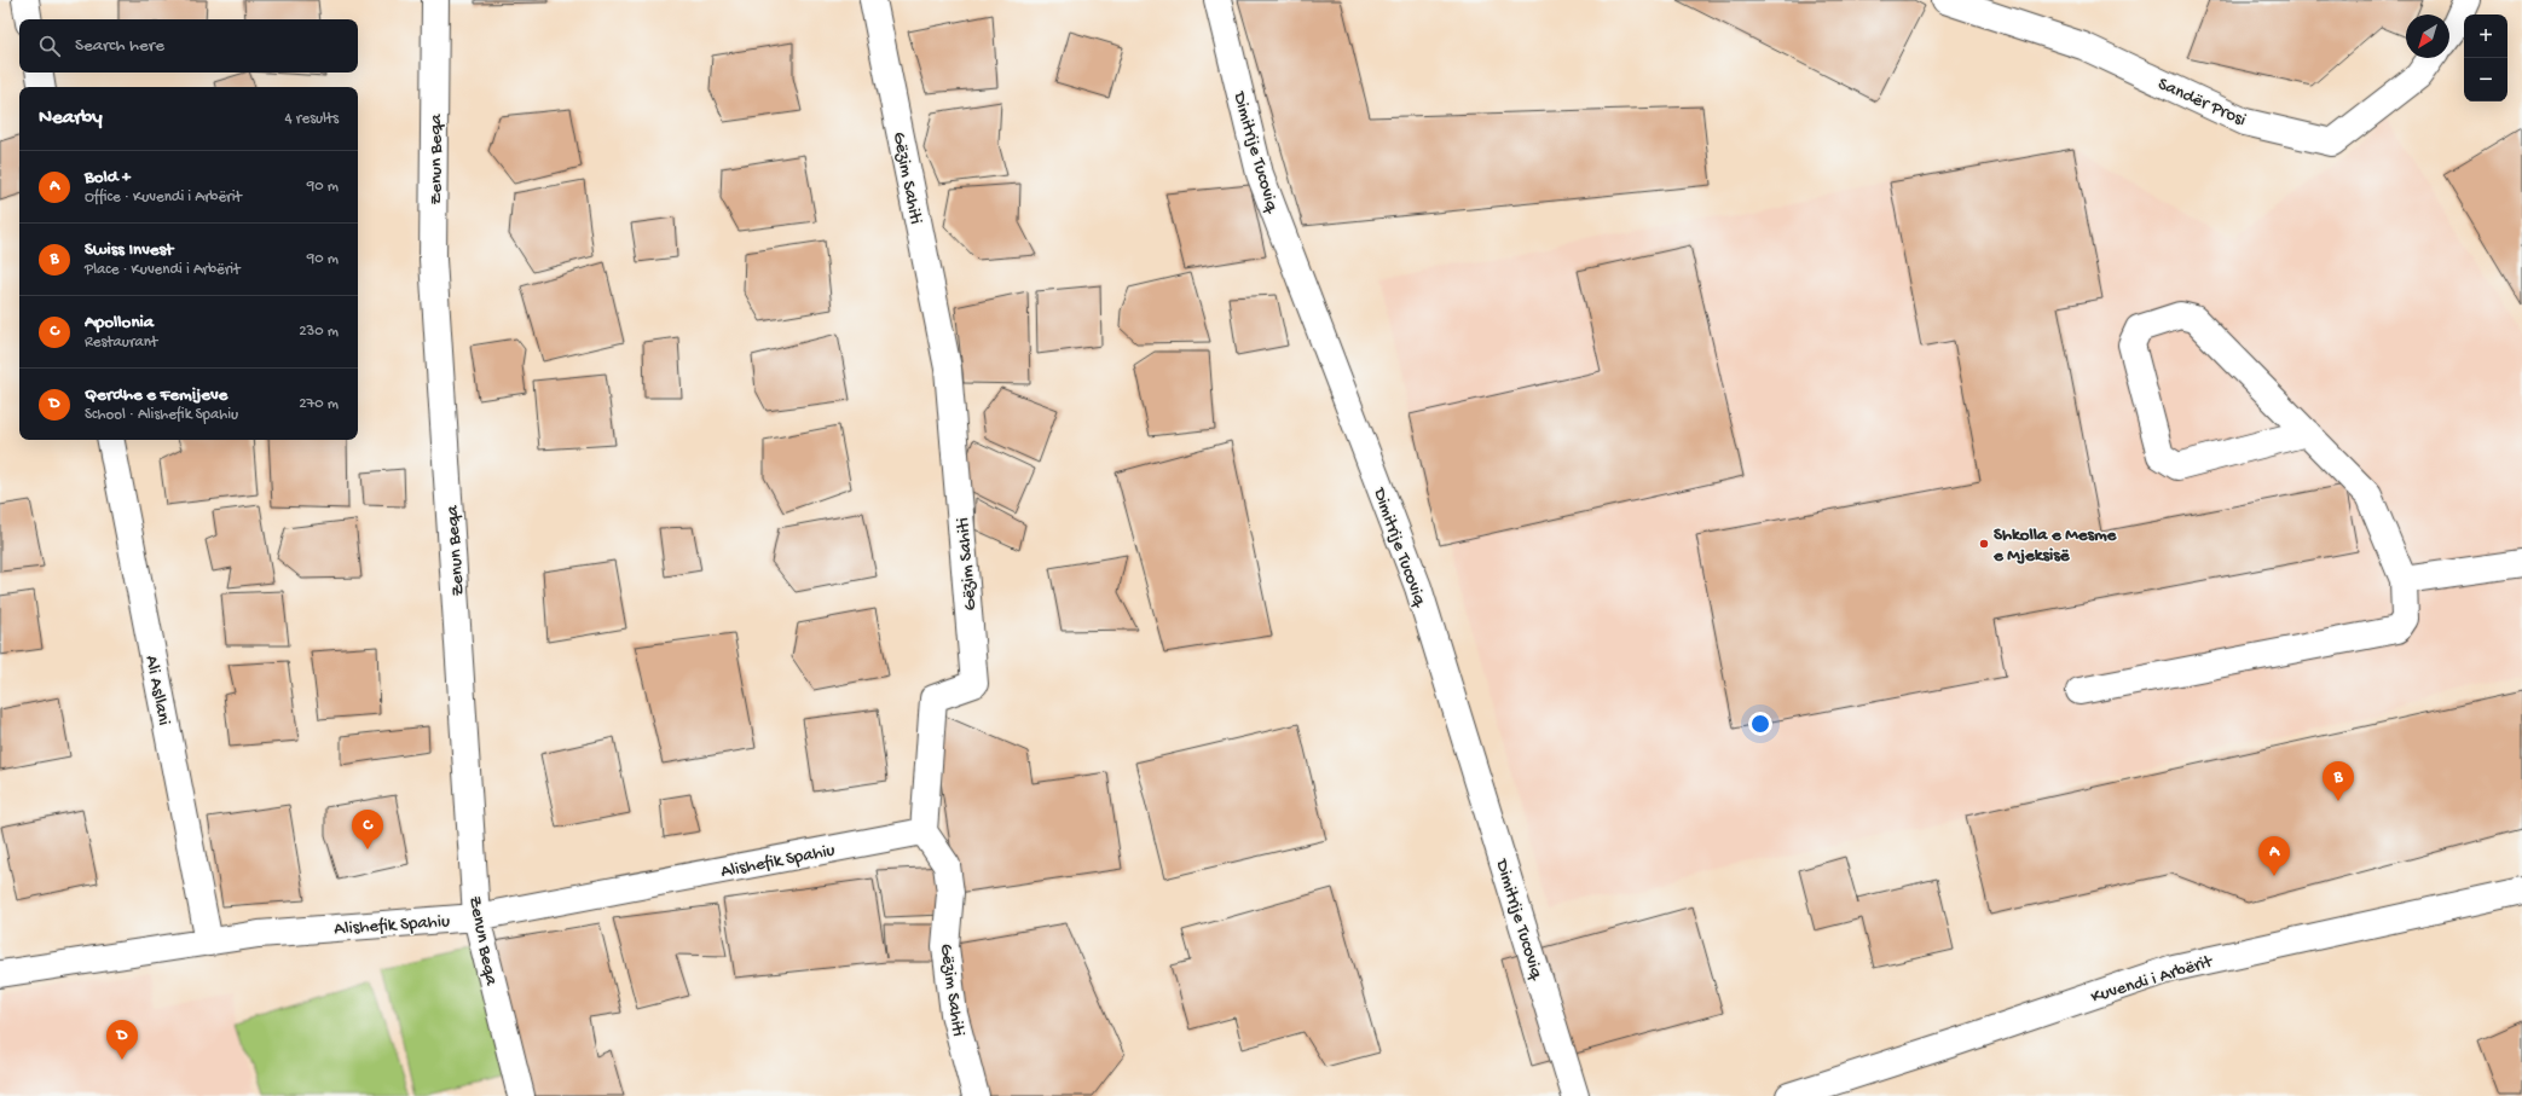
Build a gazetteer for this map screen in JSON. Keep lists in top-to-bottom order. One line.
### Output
{"streets":{"street":["Sandër Prosi","Dimitrije Tucoviq","Zenun Beqa","Gëzim Sahiti","Ali Asllani","Alishefik Spahiu","Kuvendi i Arbërit"]},"crossings":[["Zenun Beqa","Alishefik Spahiu"],["Gëzim Sahiti","Alishefik Spahiu"],["Ali Asllani","Alishefik Spahiu"]],"places":["Shkolla e Mesme e Mjeksisë"],"north":"bottom left","page":{"map_buttons":["+","−"],"search":"Search here","heading":["Nearby","4 results"],"list":[{"mark":"A","name":"Bold +","note":"Office · Kuvendi i Arbërit","value":"90 m"},{"mark":"B","name":"Swiss Invest","note":"Place · Kuvendi i Arbërit","value":"90 m"},{"mark":"C","name":"Apollonia","note":"Restaurant","value":"230 m"},{"mark":"D","name":"Qerdhe e Femijeve","note":"School · Alishefik Spahiu","value":"270 m"}],"pins":["B","C","A","D"]}}
